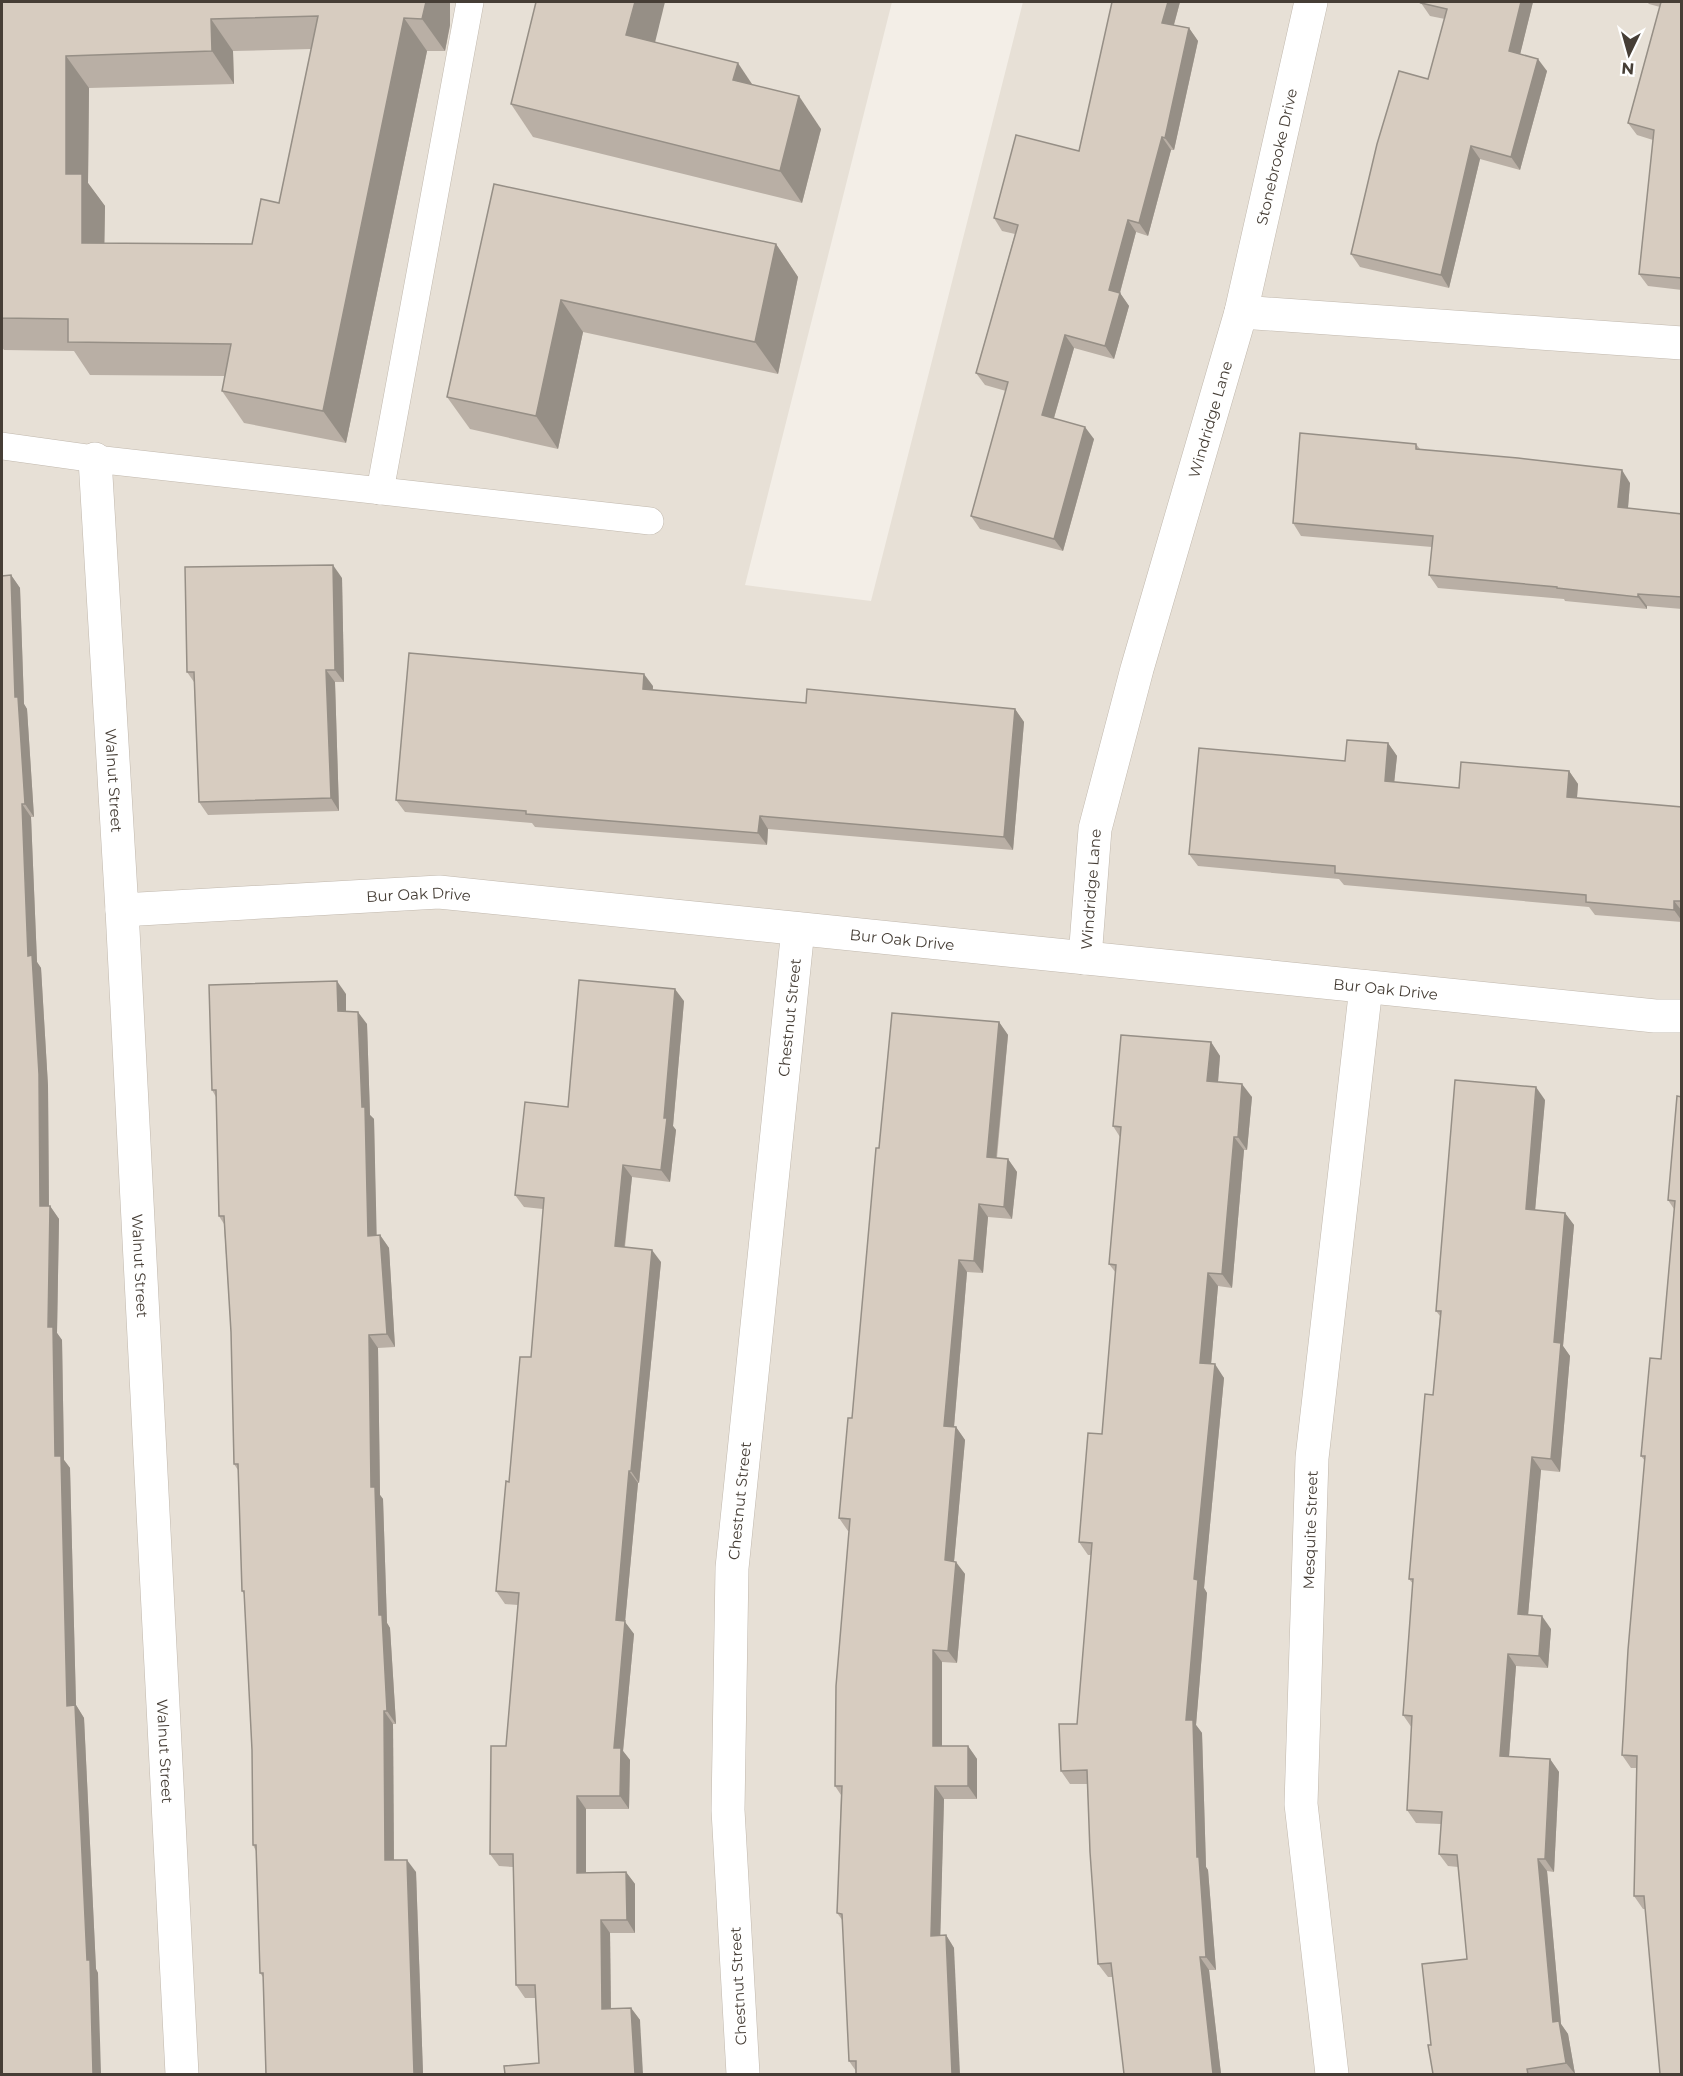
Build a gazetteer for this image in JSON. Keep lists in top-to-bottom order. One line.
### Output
{"streets":{"street":["Stonebrooke Drive","Windridge Lane","Walnut Street","Bur Oak Drive","Chestnut Street","Mesquite Street"]},"crossings":[["Stonebrooke Drive","Windridge Lane"],["Windridge Lane","Bur Oak Drive"],["Walnut Street","Bur Oak Drive"],["Bur Oak Drive","Chestnut Street"],["Bur Oak Drive","Mesquite Street"]],"north":"bottom"}
